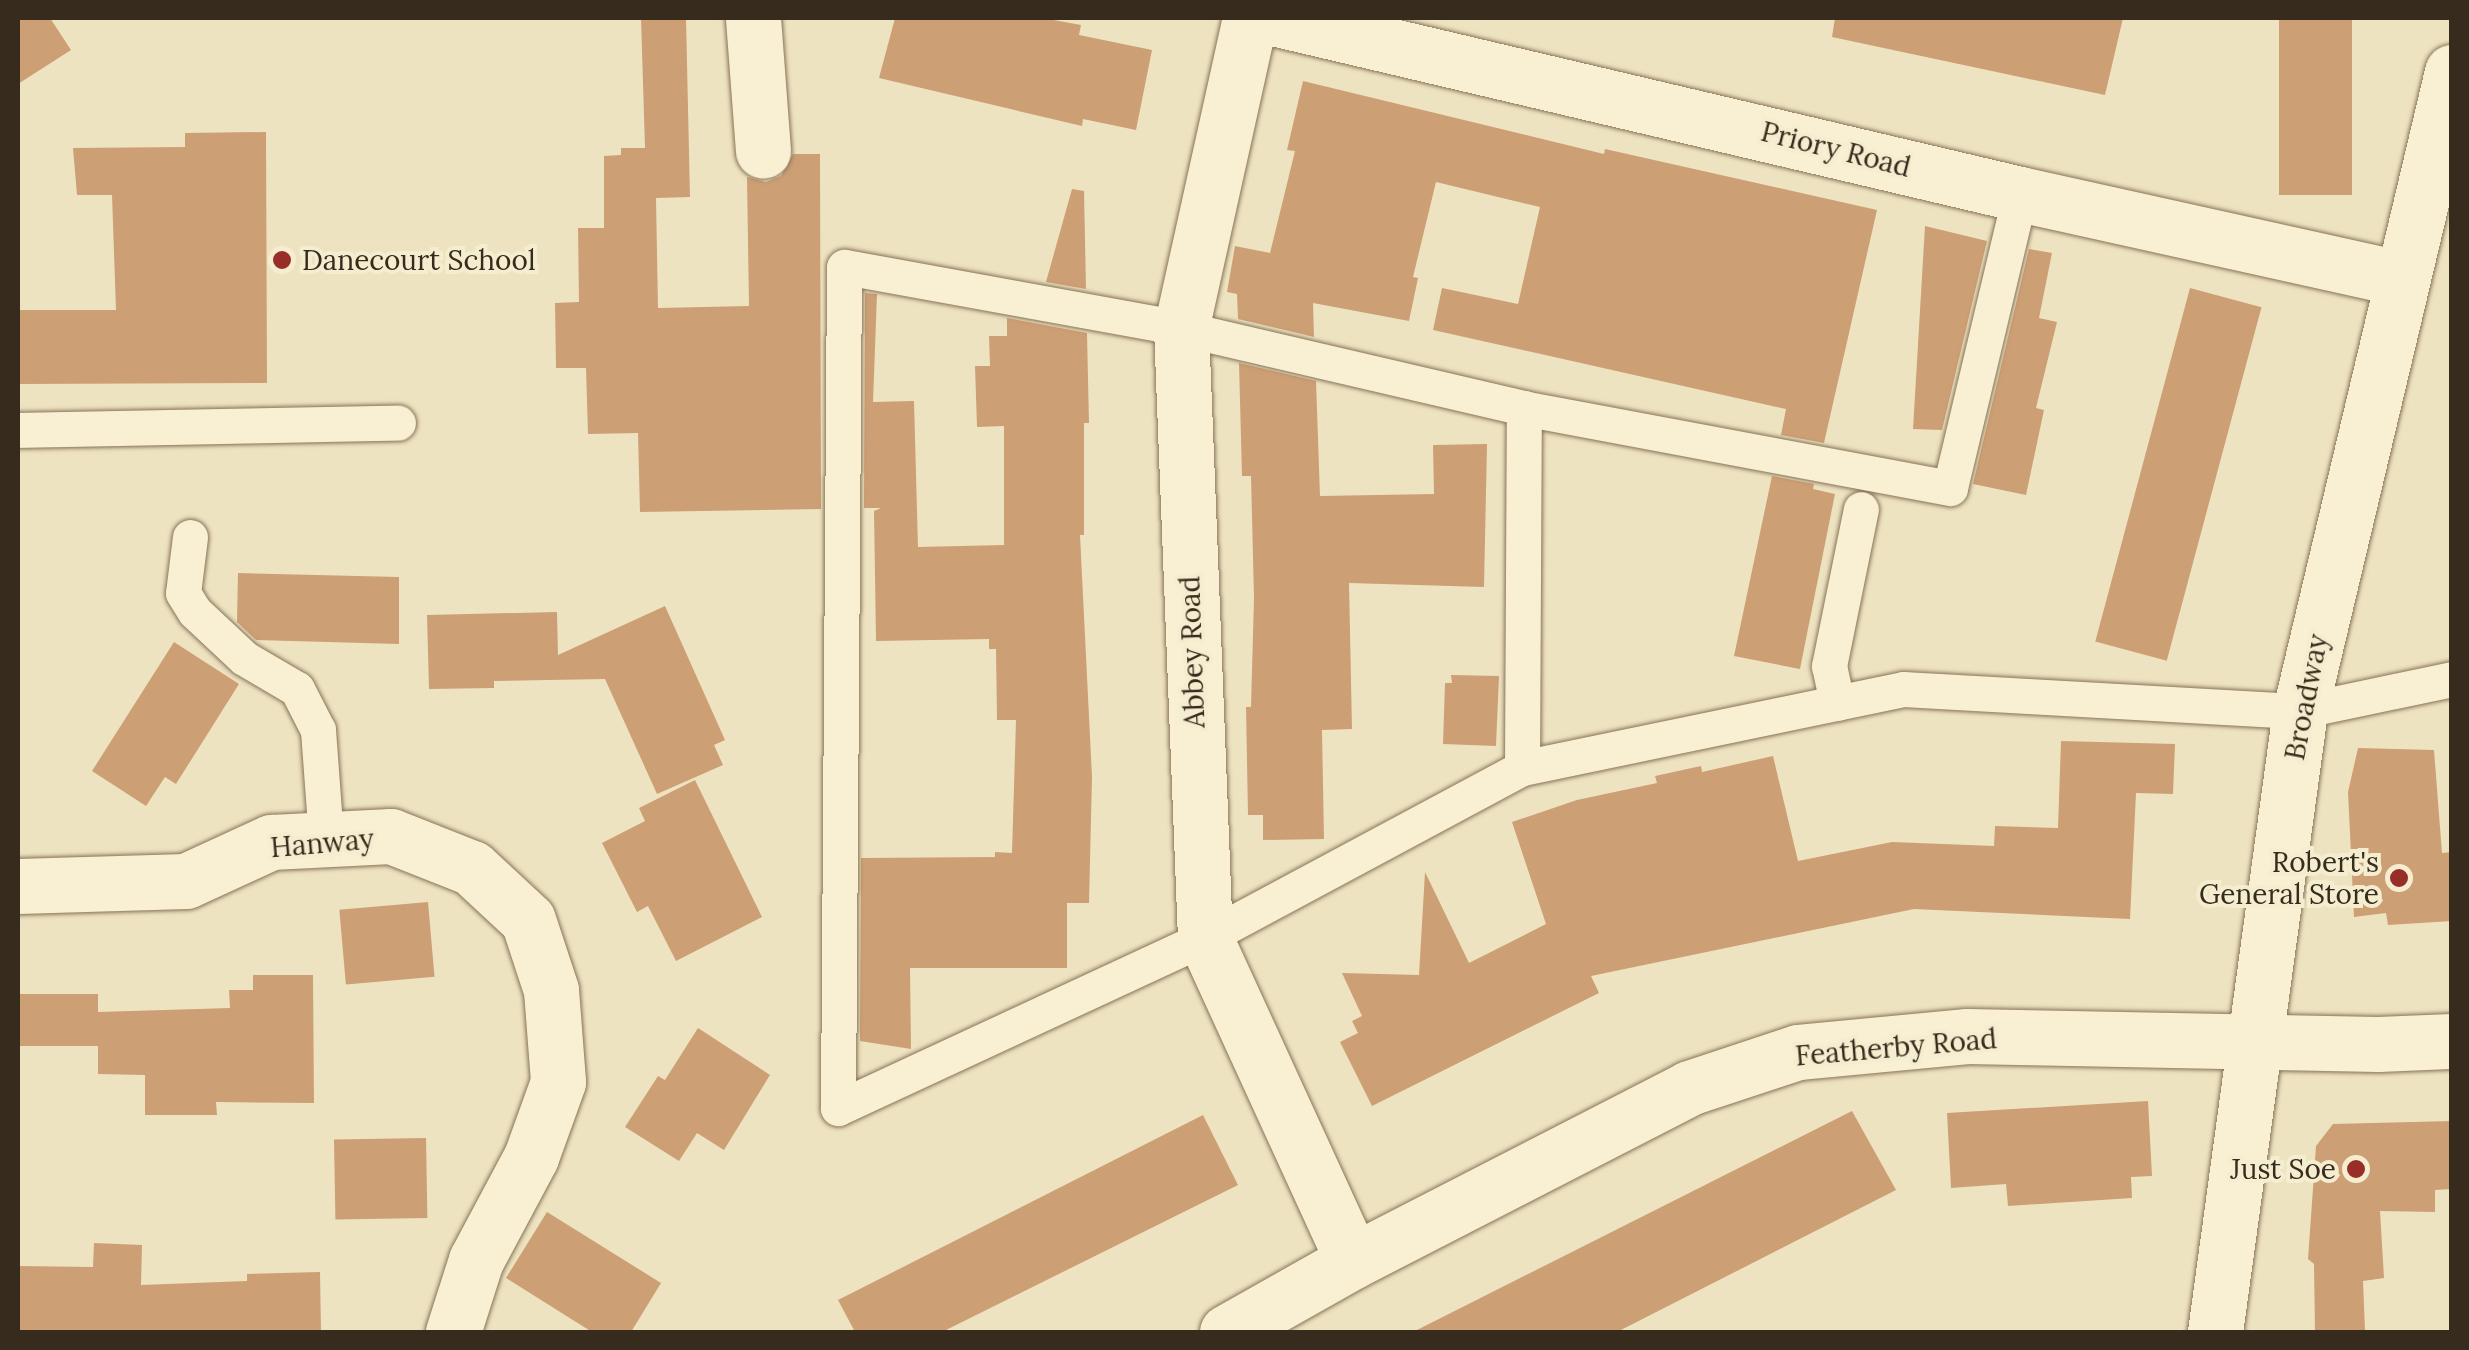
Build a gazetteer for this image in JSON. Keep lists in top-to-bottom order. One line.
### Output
{"streets":{"street":["Priory Road","Abbey Road","Broadway","Hanway","Featherby Road"]},"crossings":[["Priory Road","Broadway"],["Abbey Road","Featherby Road"],["Broadway","Featherby Road"]],"places":["Danecourt School","Robert's General Store","Just Soe"]}
